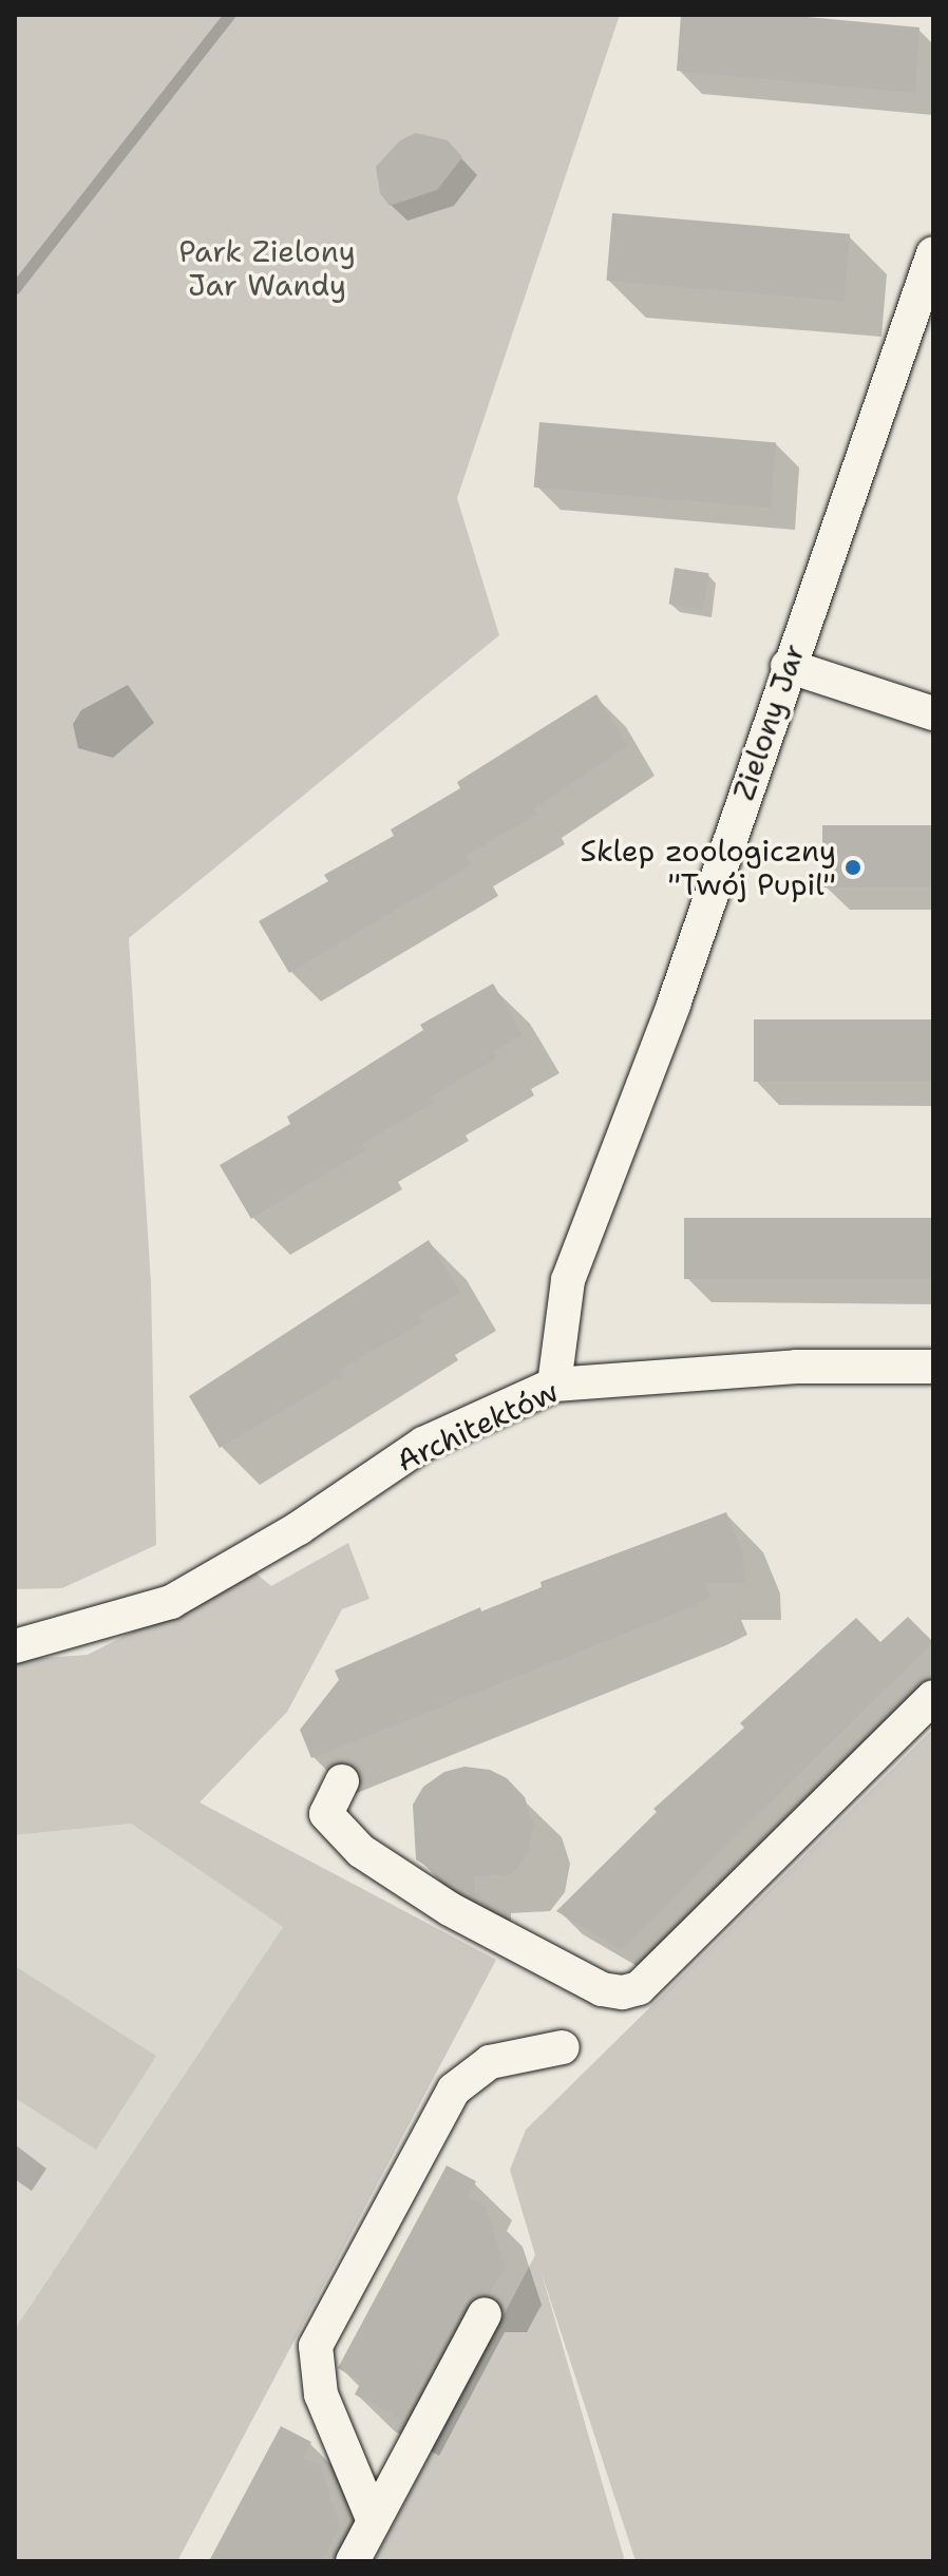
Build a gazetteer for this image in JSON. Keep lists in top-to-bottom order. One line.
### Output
{"streets":{"street":["Zielony Jar","Architektów"]},"crossings":[["Zielony Jar","Architektów"]],"parks":["Park Zielony Jar Wandy"],"places":["Sklep zoologiczny \"Twój Pupil\""]}
